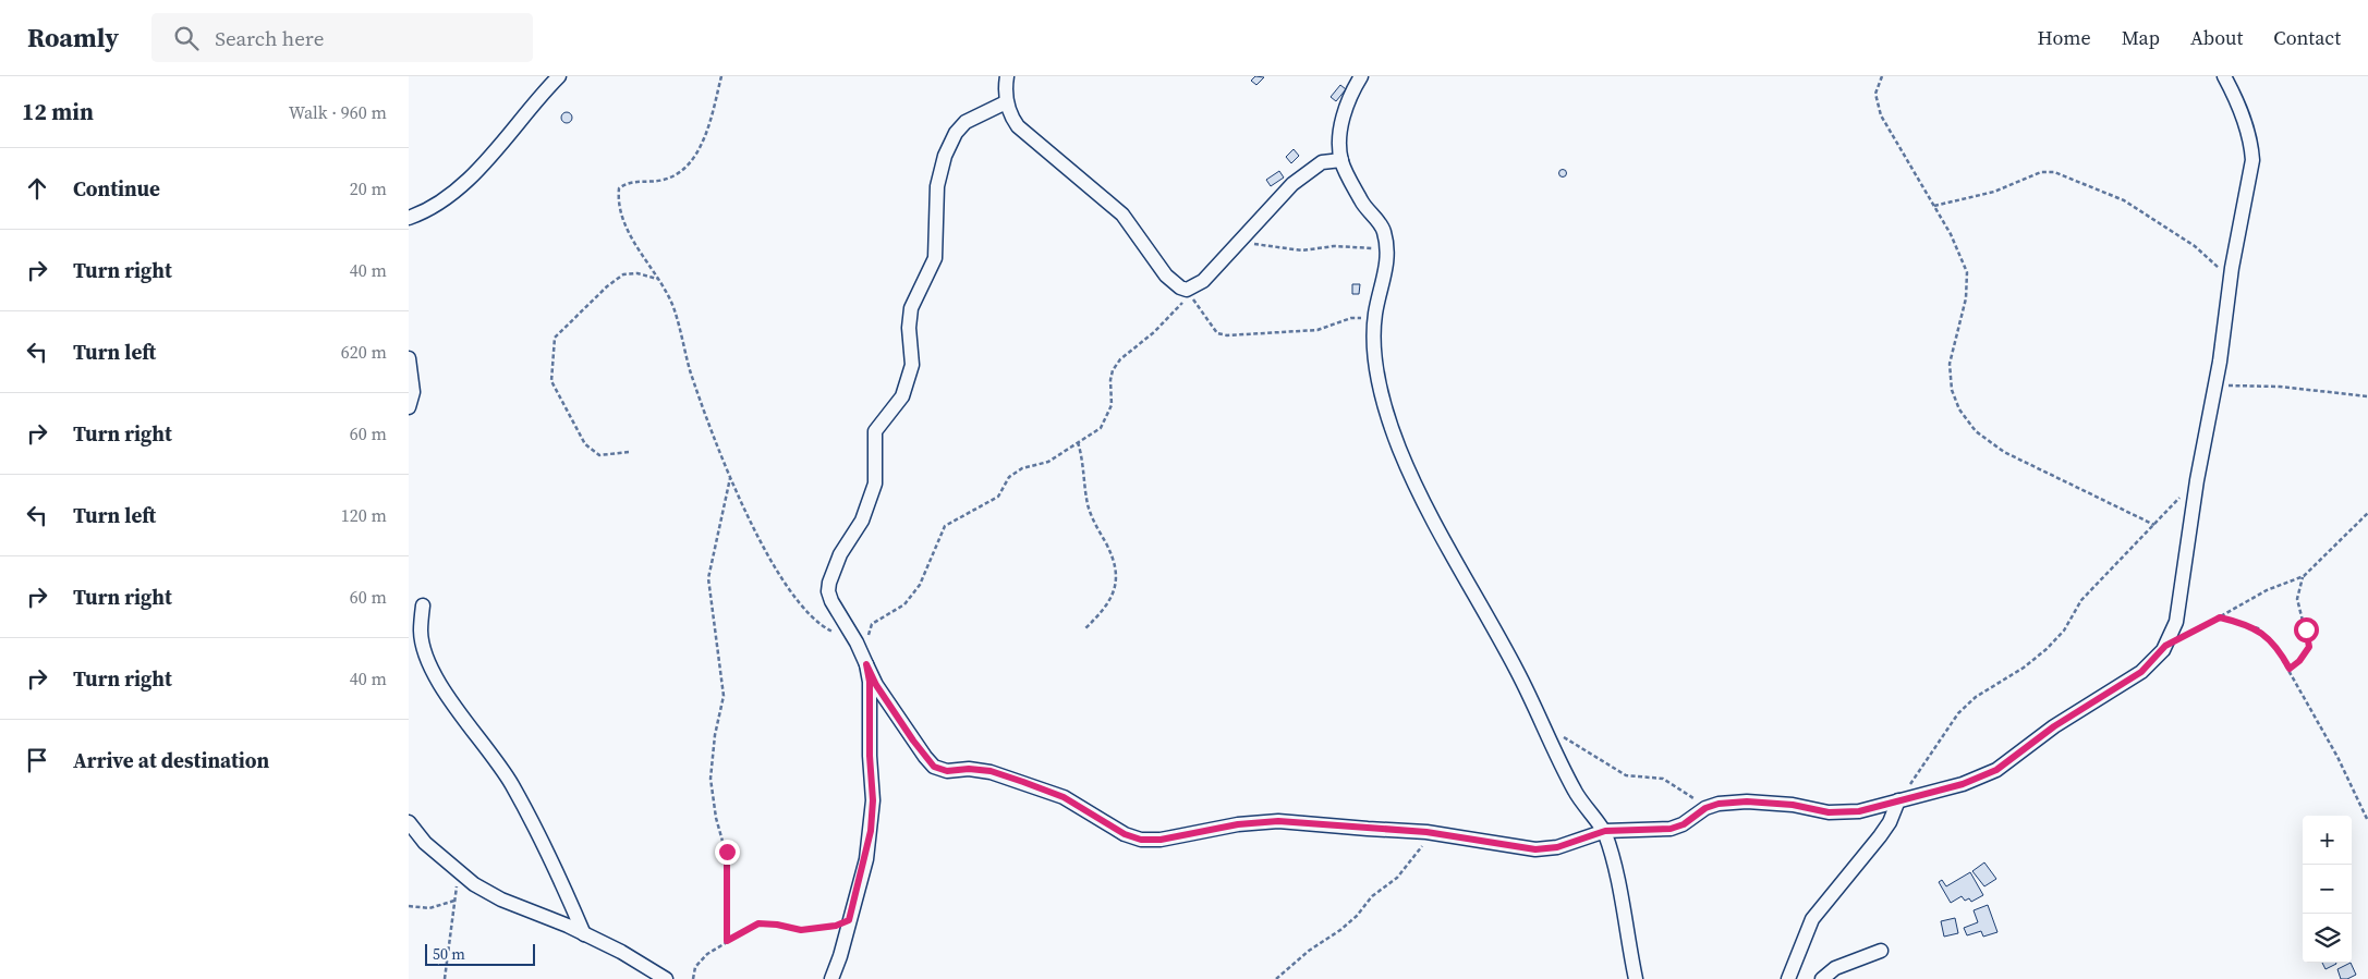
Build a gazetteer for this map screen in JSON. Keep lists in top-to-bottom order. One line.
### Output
{"scale_bar":"50 m","page":{"header":"Roamly","search":"Search here","nav":["Home","Map","About","Contact"],"heading":["12 min","Walk · 960 m"],"list":[["Continue","20 m"],["Turn right","40 m"],["Turn left","620 m"],["Turn right","60 m"],["Turn left","120 m"],["Turn right","60 m"],["Turn right","40 m"],"Arrive at destination"],"map_buttons":["+","−"],"scale":"50 m"}}
